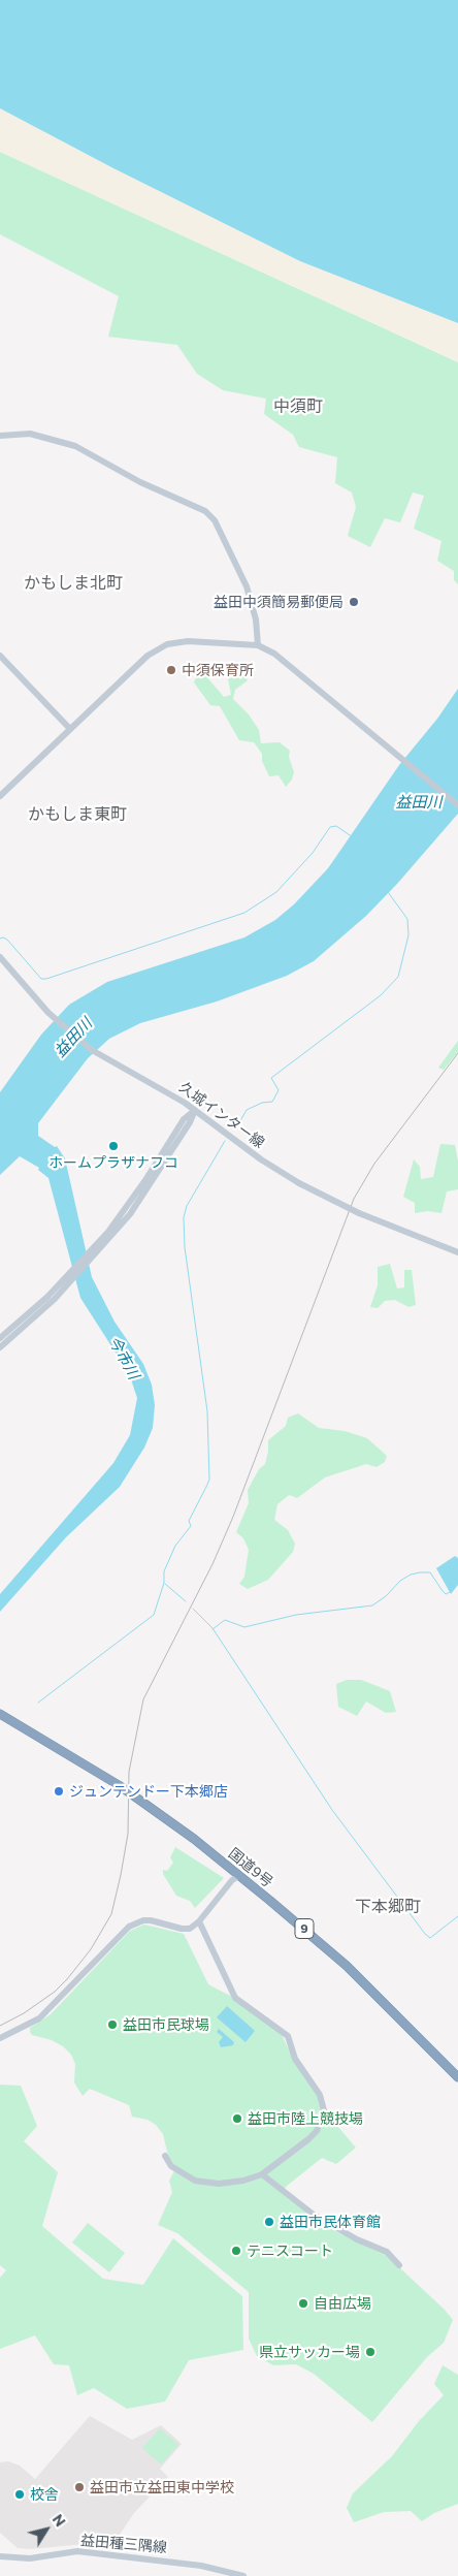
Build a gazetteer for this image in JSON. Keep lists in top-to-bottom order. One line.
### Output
{"streets":{"highway":["国道9号","9"],"street":["久城インター線","益田種三隅線"]},"districts":["中須町","かもしま北町","かもしま東町","下本郷町"],"water":["益田川","今市川"],"places":["益田中須簡易郵便局","中須保育所","ホームプラザナフコ","ジュンテンドー下本郷店","益田市民球場","益田市陸上競技場","益田市民体育館","テニスコート","自由広場","県立サッカー場","益田市立益田東中学校","校舎"],"north":"top right"}
